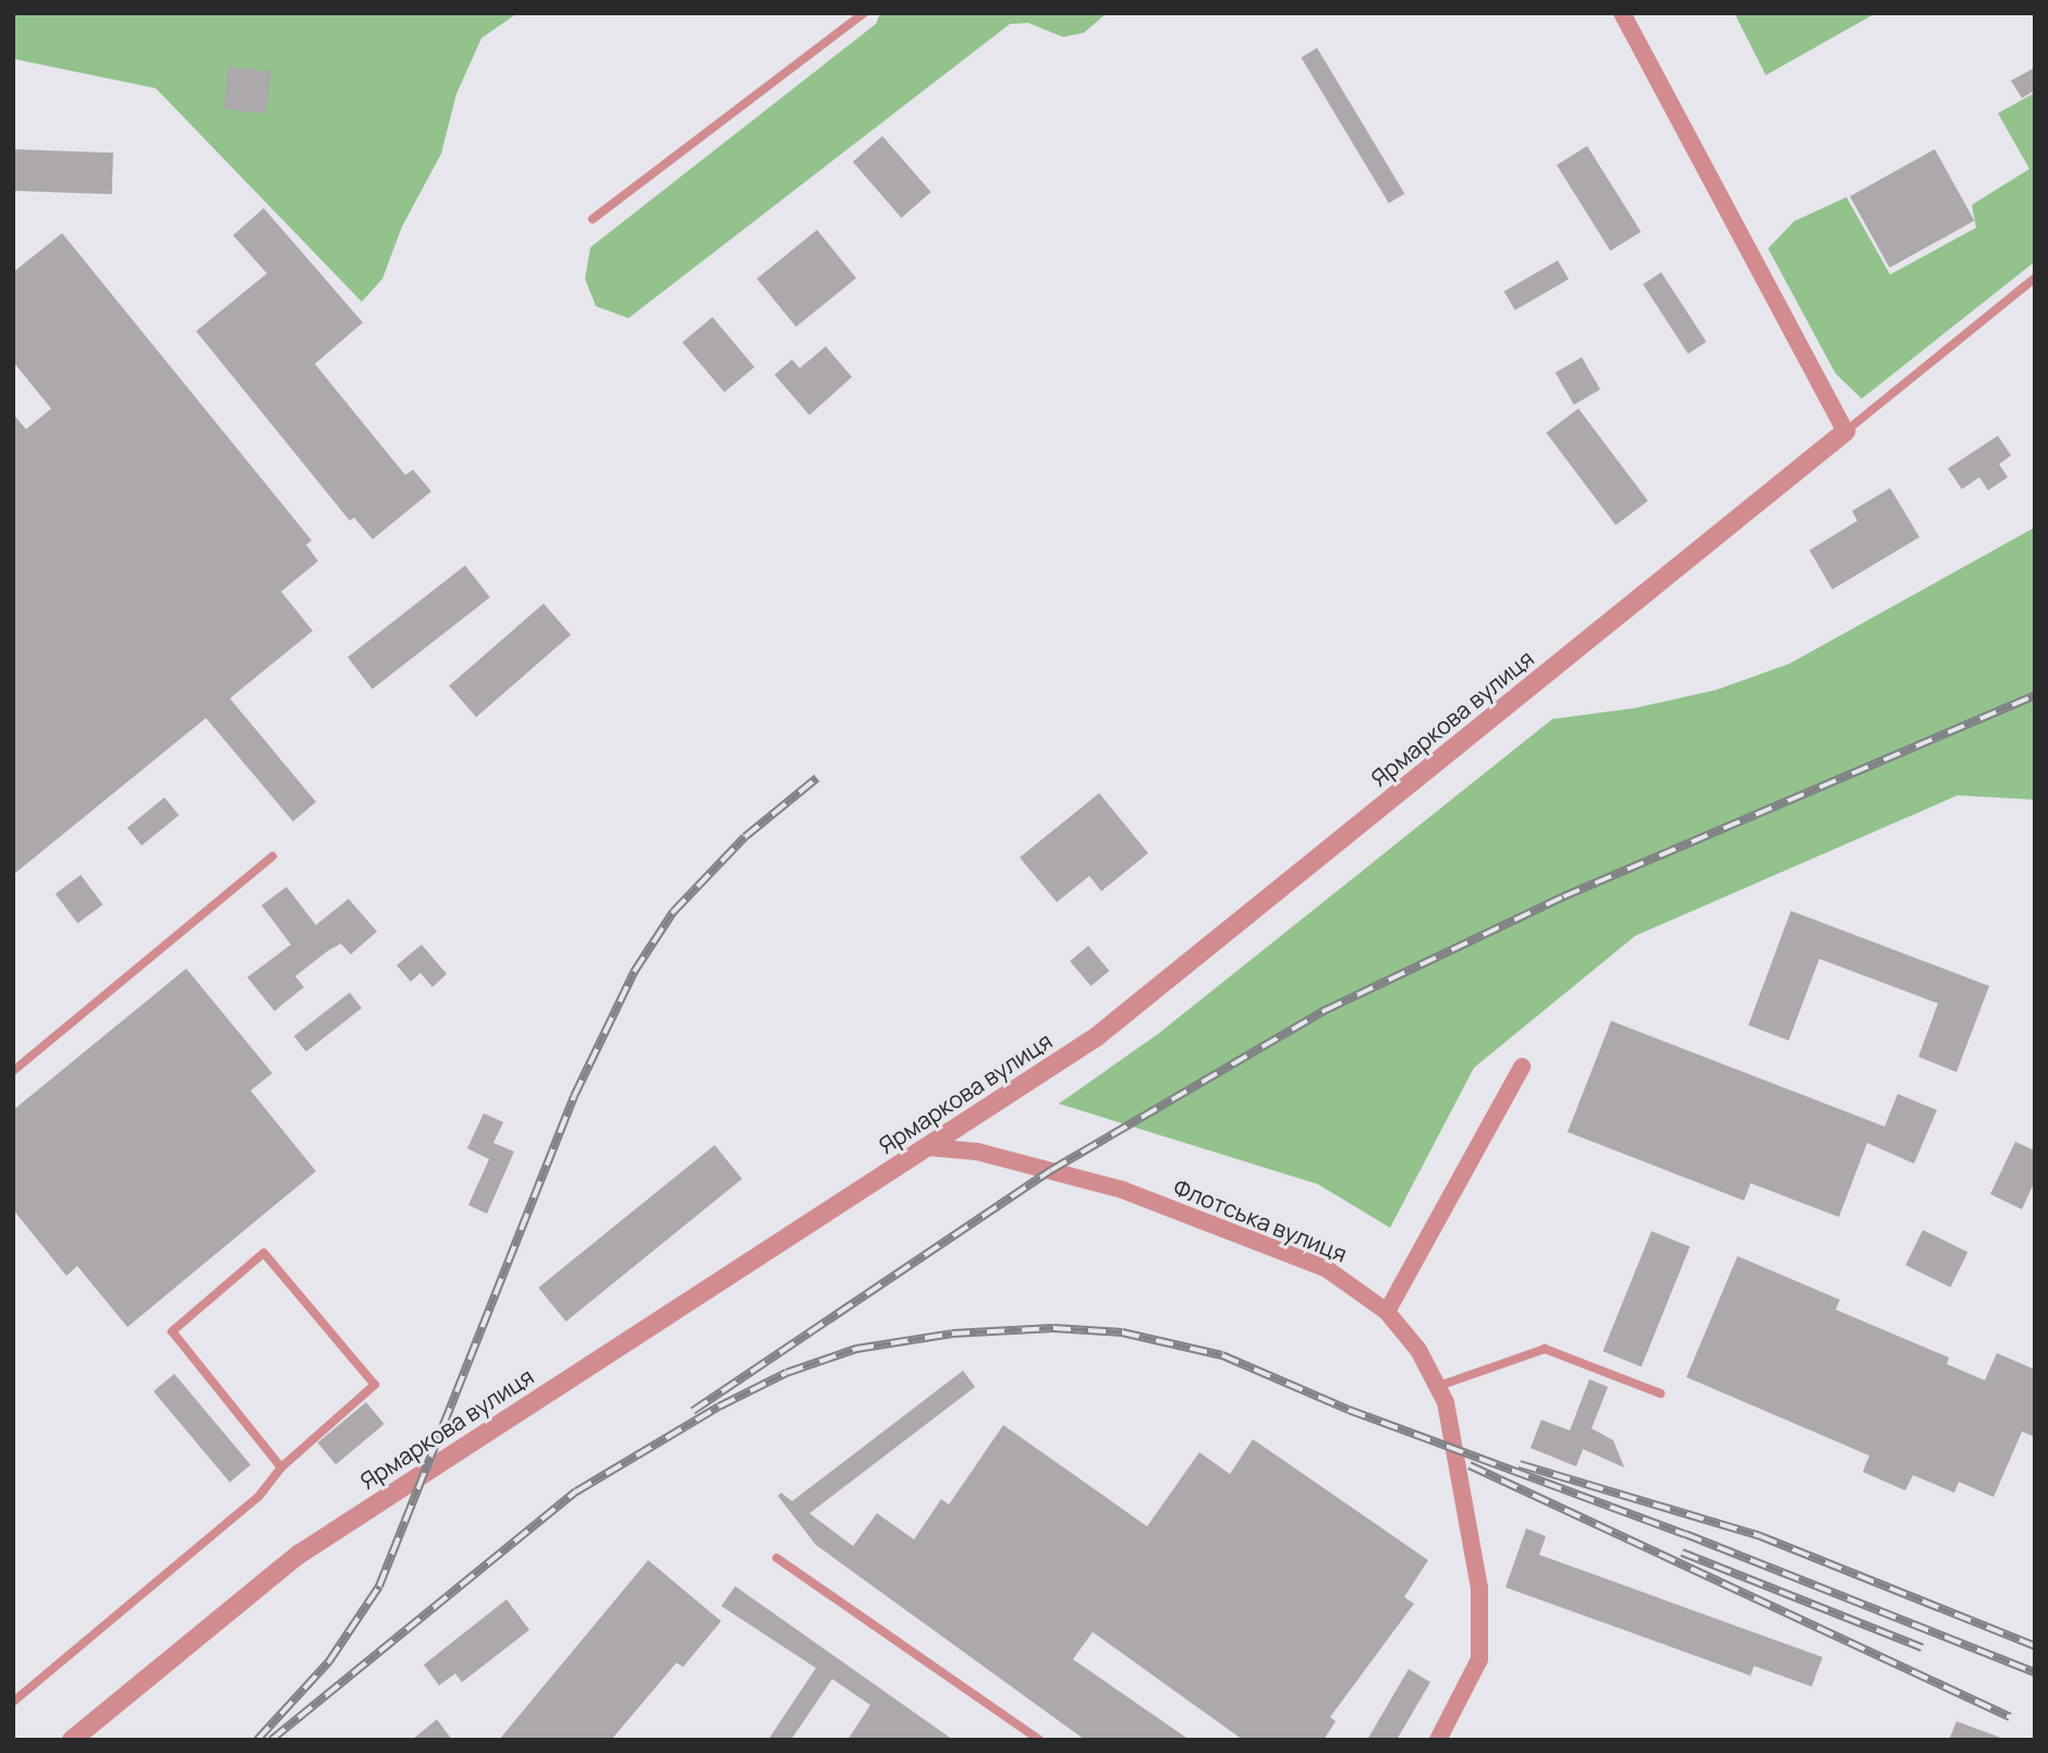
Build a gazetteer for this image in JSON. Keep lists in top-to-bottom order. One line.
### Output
{"streets":{"street":["Ярмаркова вулиця","Флотська вулиця"]},"crossings":[["Ярмаркова вулиця","Флотська вулиця"]]}
